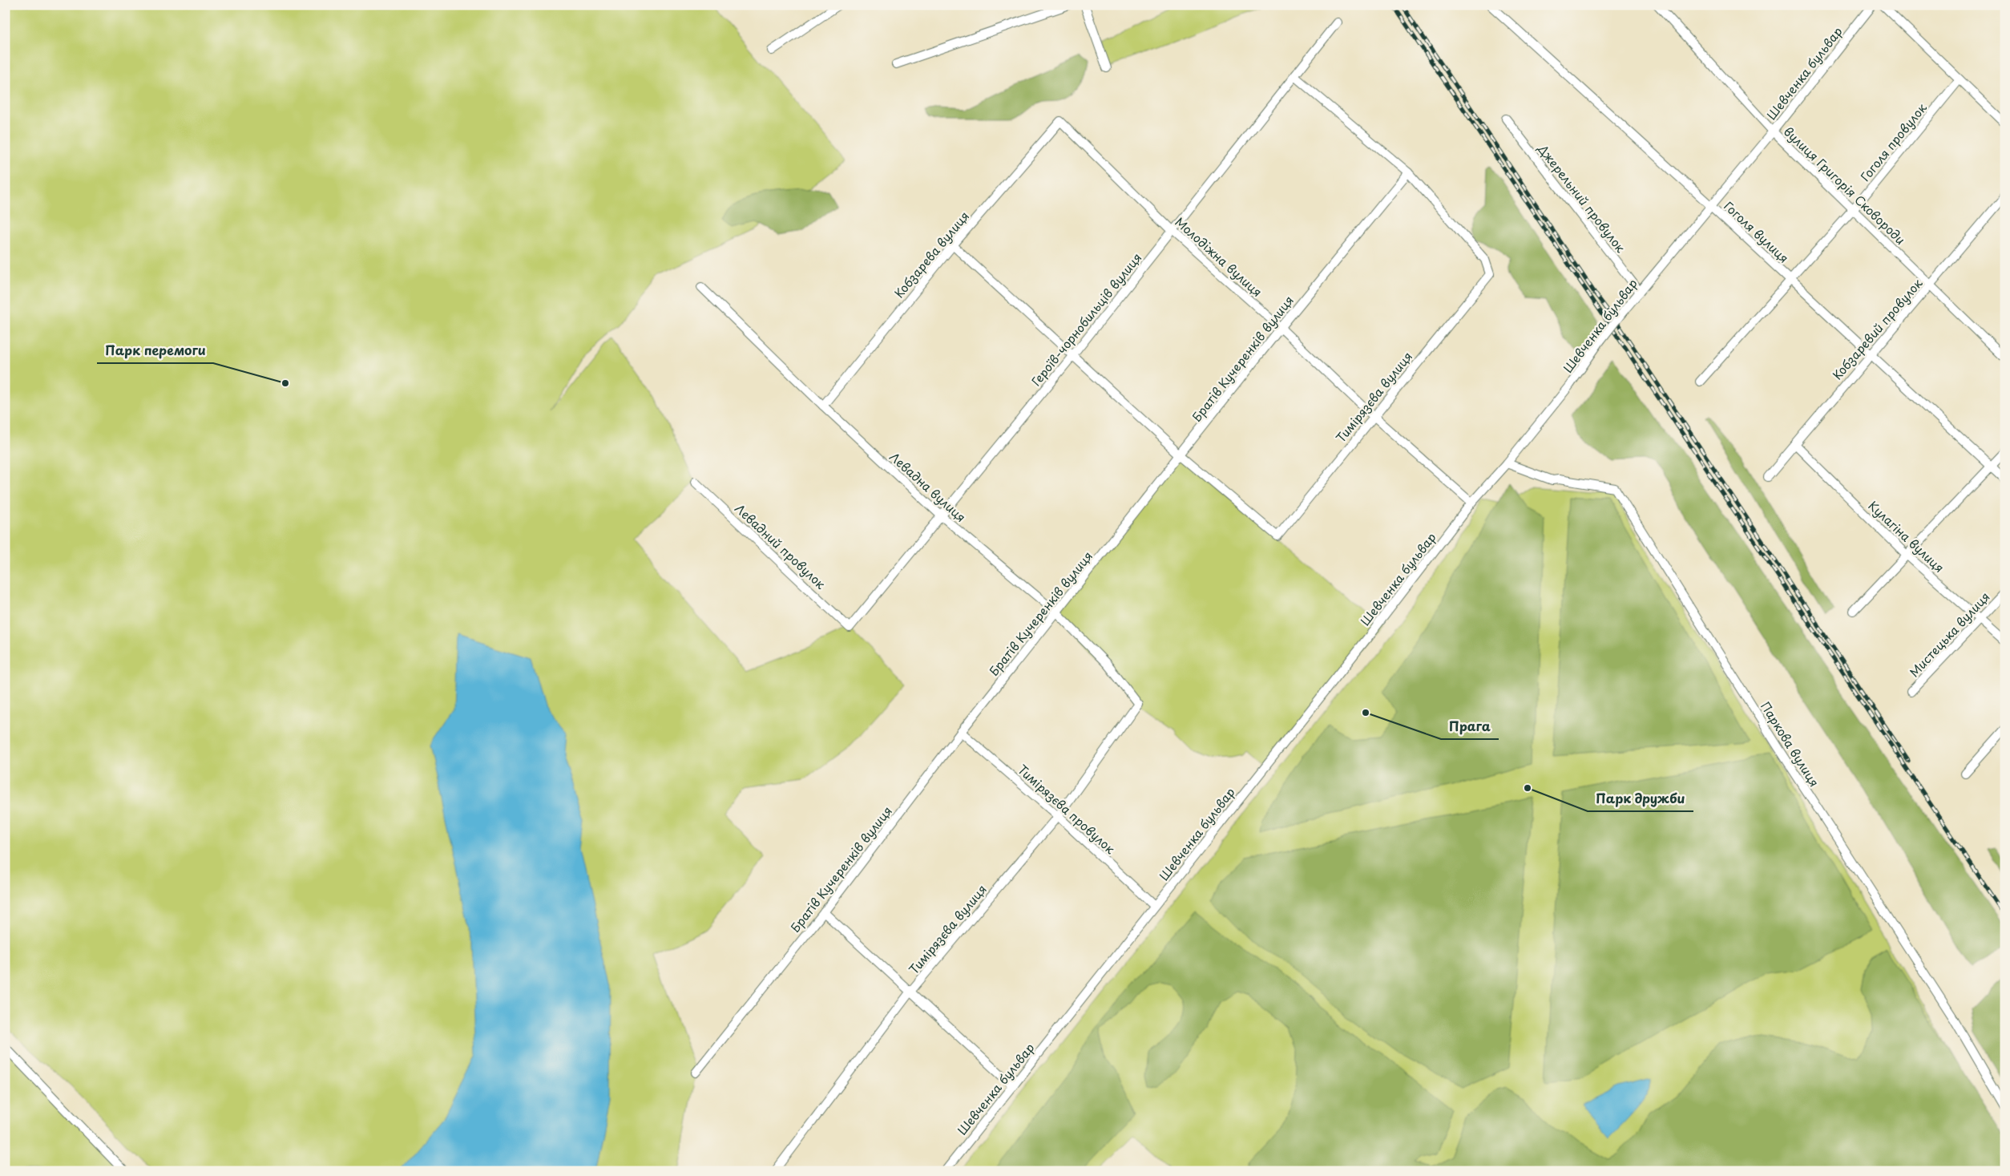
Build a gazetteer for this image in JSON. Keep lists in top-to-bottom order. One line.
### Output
{"streets":{"street":["Шевченка бульвар","Гоголя провулок","вулиця Григорія Сковороди","Джерельний провулок","Гоголя вулиця","Кобзарева вулиця","Молодіжна вулиця","Героїв-чорнобильців вулиця","Кобзаревий провулок","Братів Кучеренків вулиця","Тимірязєва вулиця","Левадна вулиця","Кулагіна вулиця","Левадний провулок","Мистецька вулиця","Паркова вулиця","Тимірязєва провулок"]},"crossings":[["Шевченка бульвар","вулиця Григорія Сковороди"],["Шевченка бульвар","Джерельний провулок"],["Шевченка бульвар","Гоголя вулиця"],["Шевченка бульвар","Молодіжна вулиця"],["Шевченка бульвар","Паркова вулиця"],["Шевченка бульвар","Тимірязєва провулок"],["Гоголя провулок","вулиця Григорія Сковороди"],["Гоголя провулок","Гоголя вулиця"],["вулиця Григорія Сковороди","Кобзаревий провулок"],["Гоголя вулиця","Кобзаревий провулок"],["Кобзарева вулиця","Молодіжна вулиця"],["Кобзарева вулиця","Левадна вулиця"],["Молодіжна вулиця","Героїв-чорнобильців вулиця"],["Молодіжна вулиця","Братів Кучеренків вулиця"],["Молодіжна вулиця","Тимірязєва вулиця"],["Героїв-чорнобильців вулиця","Левадна вулиця"],["Героїв-чорнобильців вулиця","Левадний провулок"],["Кобзаревий провулок","Кулагіна вулиця"],["Братів Кучеренків вулиця","Тимірязєва вулиця"],["Братів Кучеренків вулиця","Левадна вулиця"],["Братів Кучеренків вулиця","Тимірязєва провулок"],["Тимірязєва вулиця","Левадна вулиця"],["Тимірязєва вулиця","Тимірязєва провулок"],["Кулагіна вулиця","Мистецька вулиця"]],"places":["Парк перемоги","Прага","Парк дружби"]}
